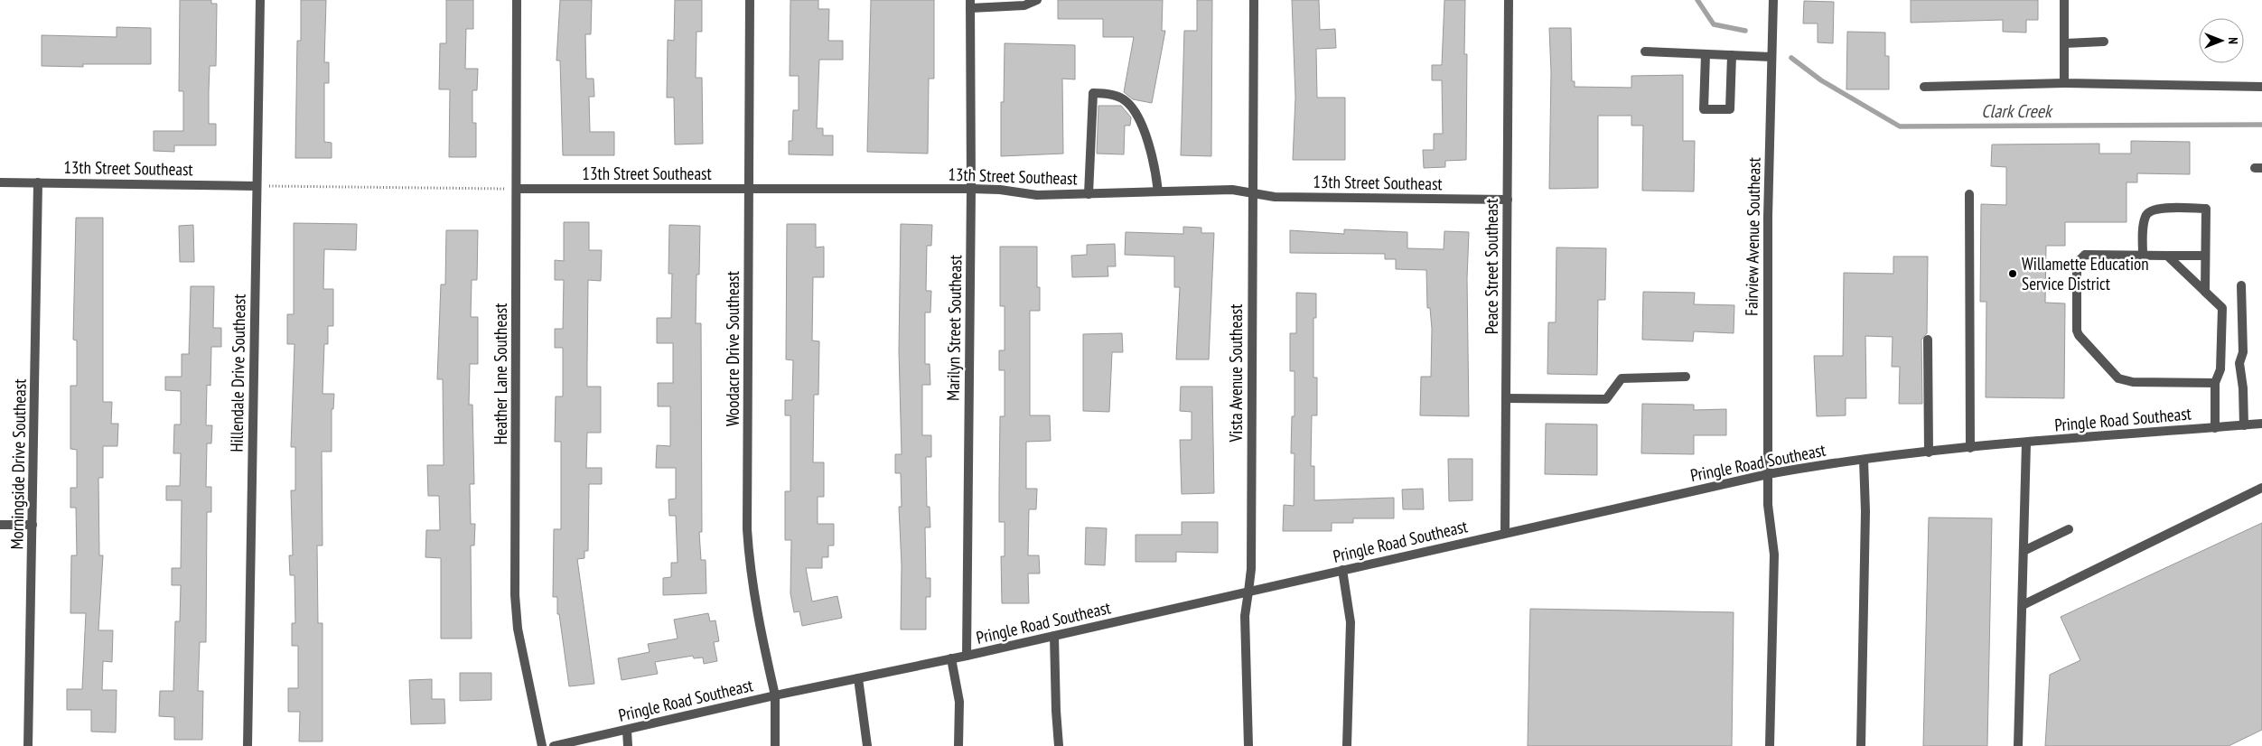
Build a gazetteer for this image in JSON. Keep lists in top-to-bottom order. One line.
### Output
{"streets":{"street":["13th Street Southeast","Fairview Avenue Southeast","Peace Street Southeast","Marilyn Street Southeast","Woodacre Drive Southeast","Hillendale Drive Southeast","Vista Avenue Southeast","Heather Lane Southeast","Pringle Road Southeast","Morningside Drive Southeast"]},"crossings":[["13th Street Southeast","Peace Street Southeast"],["13th Street Southeast","Marilyn Street Southeast"],["13th Street Southeast","Woodacre Drive Southeast"],["13th Street Southeast","Hillendale Drive Southeast"],["13th Street Southeast","Vista Avenue Southeast"],["13th Street Southeast","Heather Lane Southeast"],["13th Street Southeast","Morningside Drive Southeast"],["Fairview Avenue Southeast","Pringle Road Southeast"],["Peace Street Southeast","Pringle Road Southeast"],["Marilyn Street Southeast","Pringle Road Southeast"],["Woodacre Drive Southeast","Pringle Road Southeast"],["Vista Avenue Southeast","Pringle Road Southeast"]],"water":["Clark Creek"],"places":["Willamette Education Service District"],"north":"right"}
